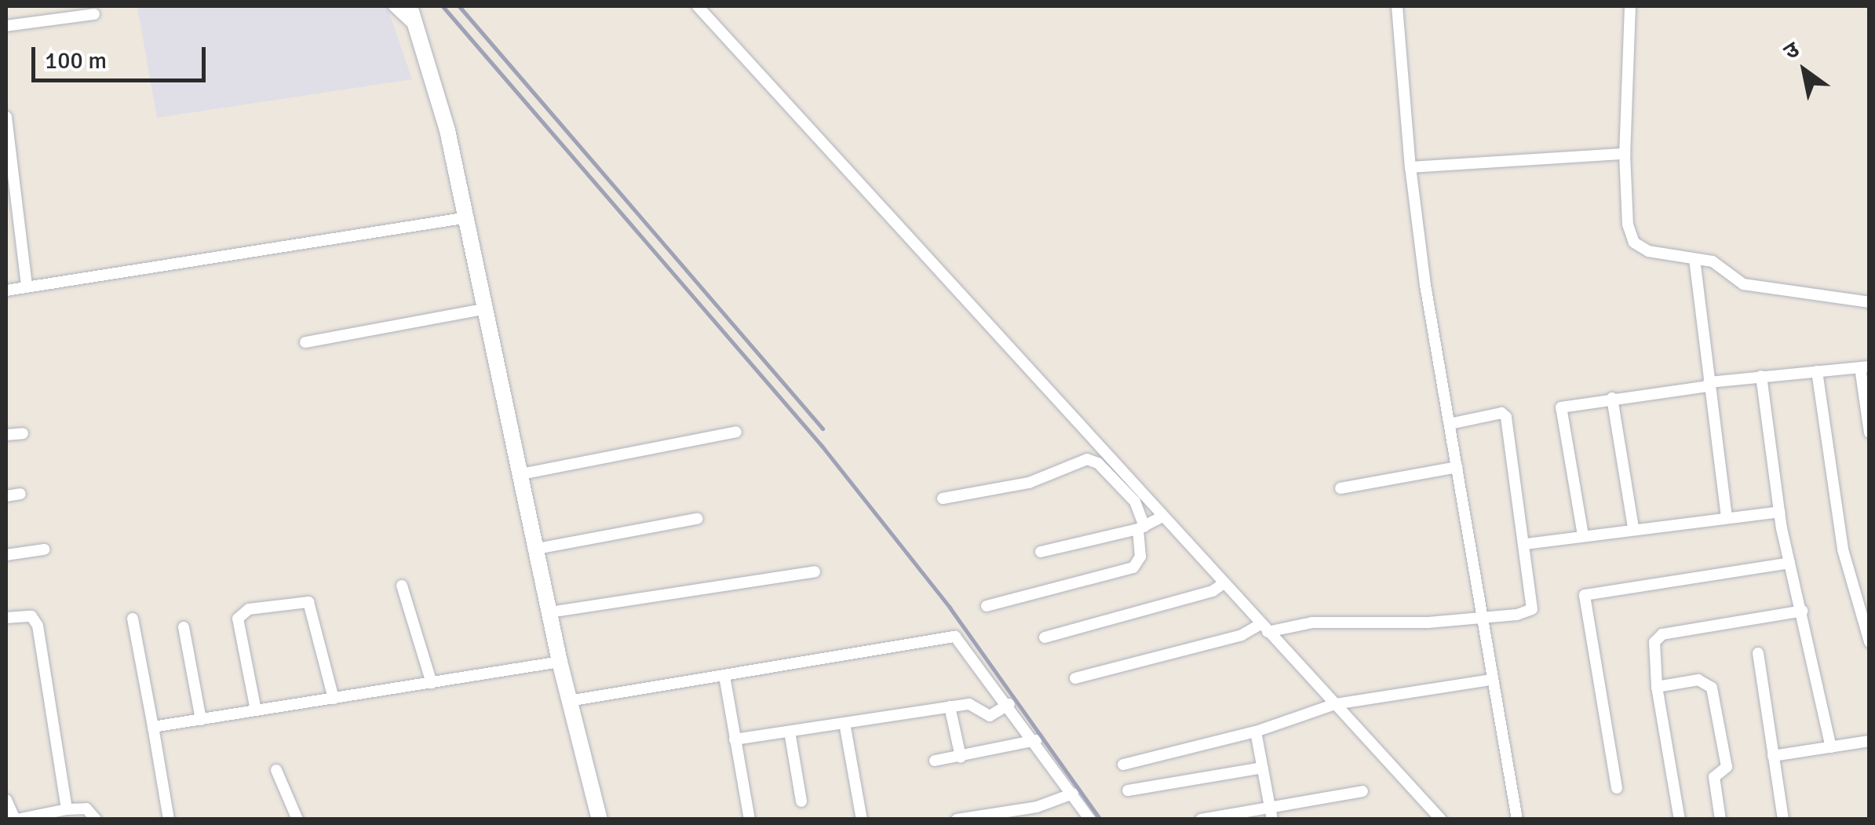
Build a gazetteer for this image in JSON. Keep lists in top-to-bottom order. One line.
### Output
{"scale_bar":"100 m","north":"top left"}
